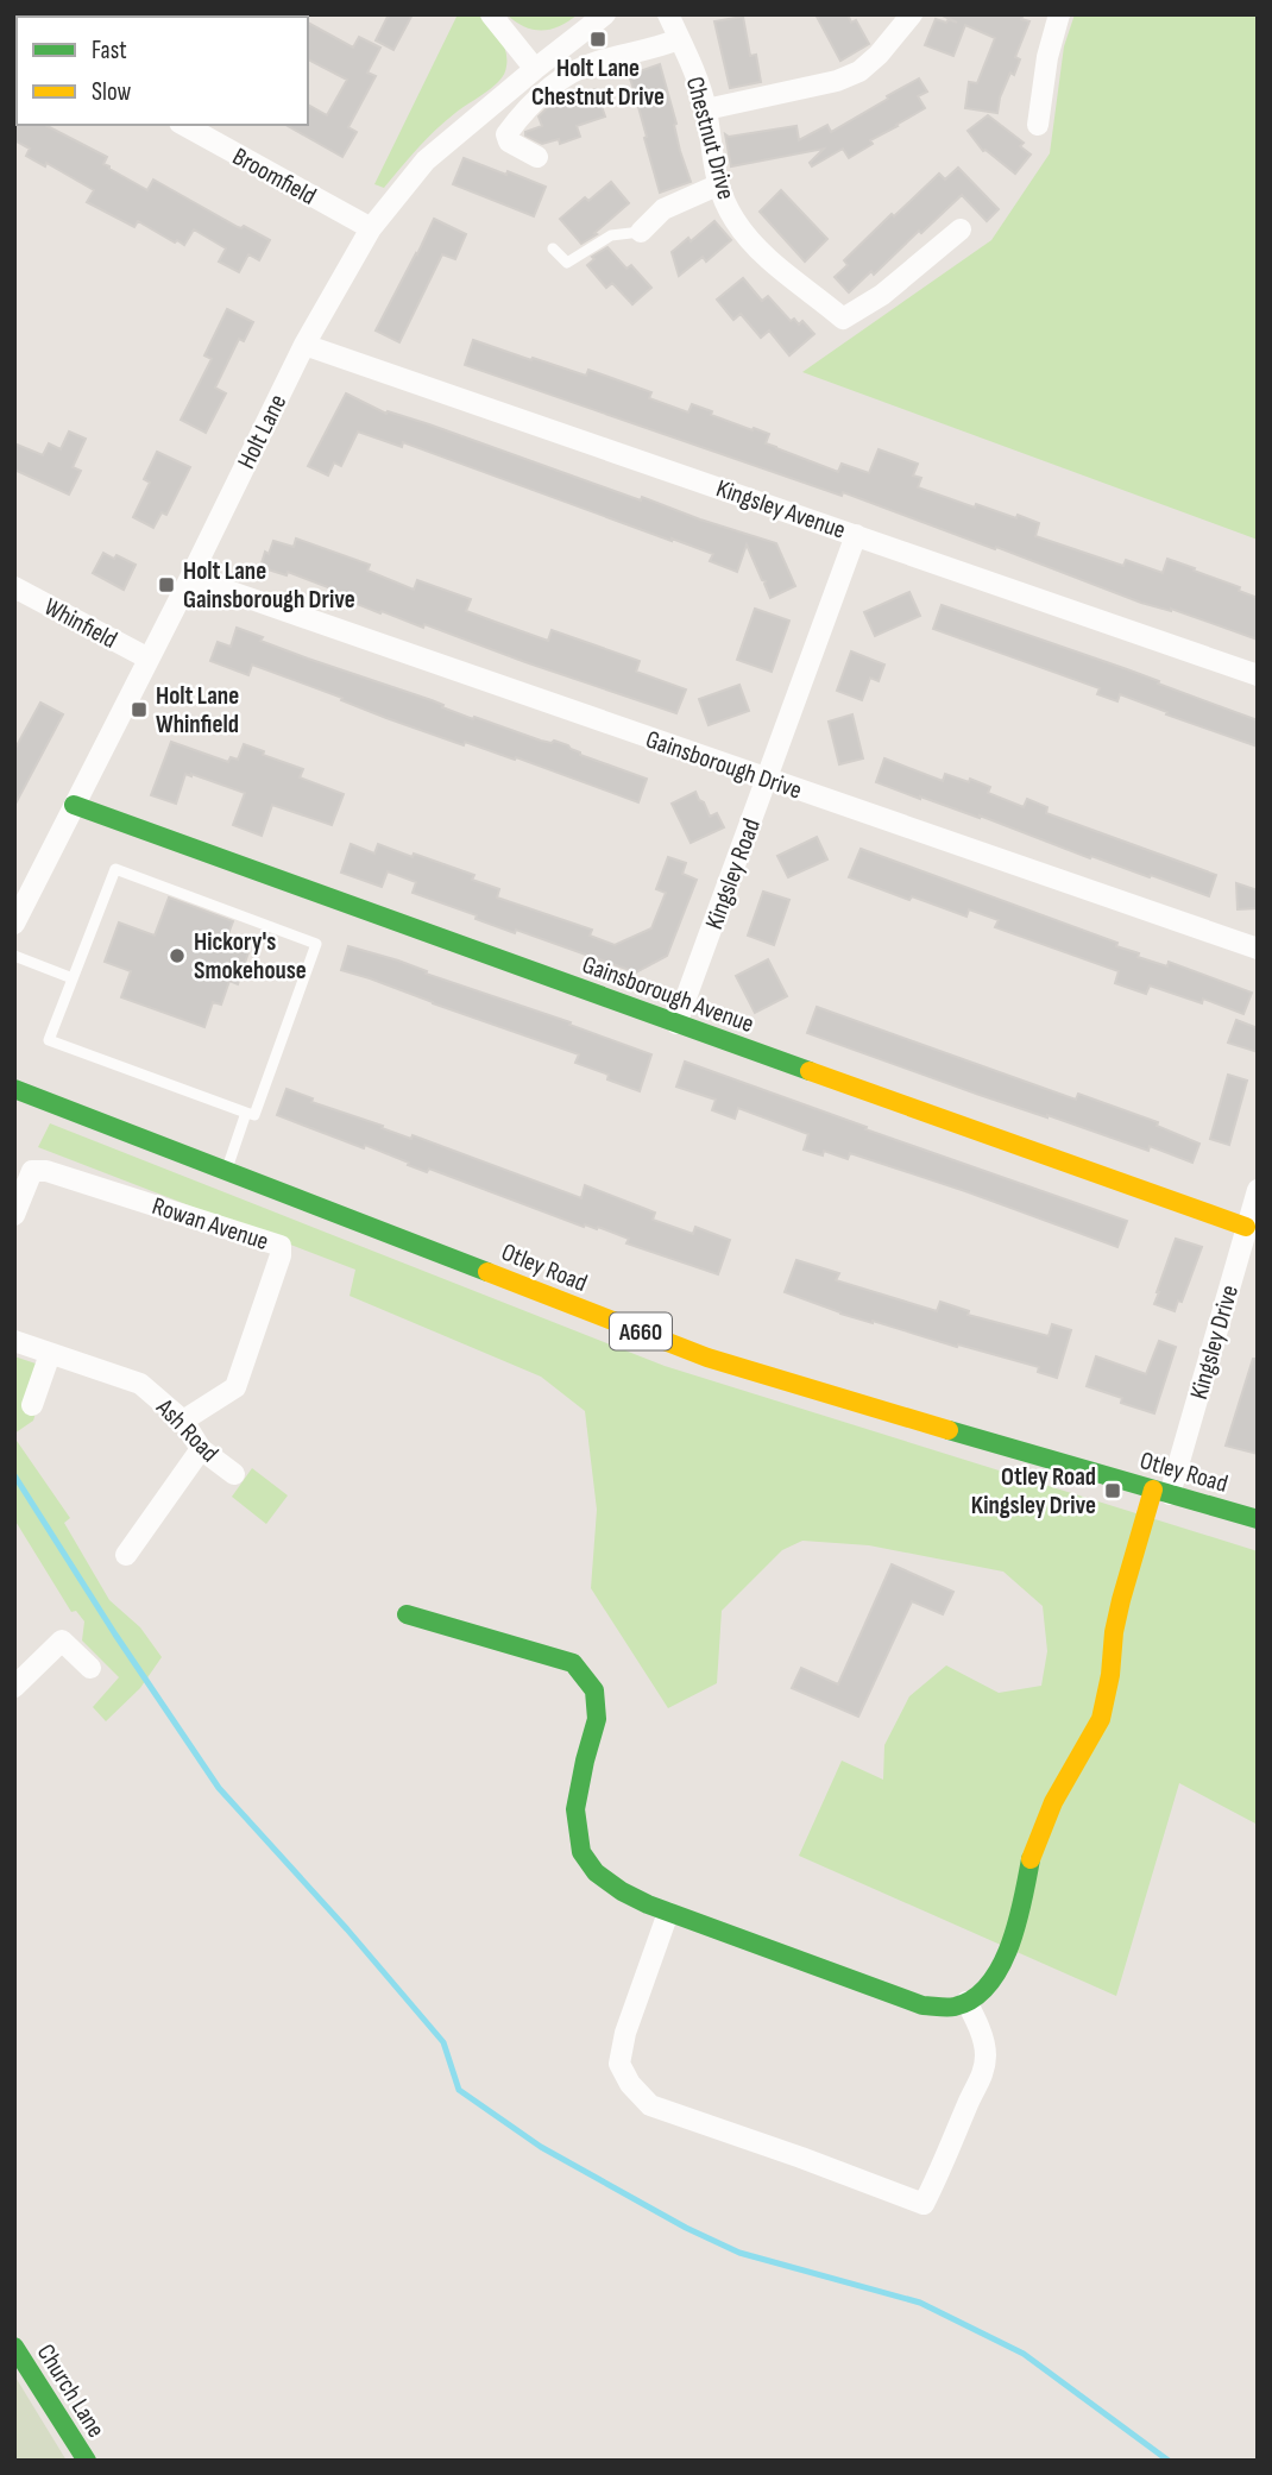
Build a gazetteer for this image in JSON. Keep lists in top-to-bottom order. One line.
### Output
{"streets":{"main road":["Gainsborough Avenue","Otley Road","A660","Church Lane"],"street":["Chestnut Drive","Broomfield","Holt Lane","Kingsley Avenue","Whinfield","Gainsborough Drive","Kingsley Road","Rowan Avenue","Kingsley Drive","Ash Road"]},"crossings":[["Broomfield","Holt Lane"],["Holt Lane","Kingsley Avenue"],["Holt Lane","Whinfield"],["Holt Lane","Gainsborough Drive"],["Holt Lane","Gainsborough Avenue"],["Kingsley Avenue","Kingsley Road"],["Gainsborough Drive","Kingsley Road"],["Kingsley Road","Gainsborough Avenue"],["Gainsborough Avenue","Kingsley Drive"],["Rowan Avenue","Ash Road"],["Otley Road","Kingsley Drive"]],"places":{"transit":["Holt Lane Chestnut Drive","Holt Lane Gainsborough Drive","Holt Lane Whinfield","Otley Road Kingsley Drive"],"other":["Hickory's Smokehouse"]},"legend":["Fast","Slow"]}
